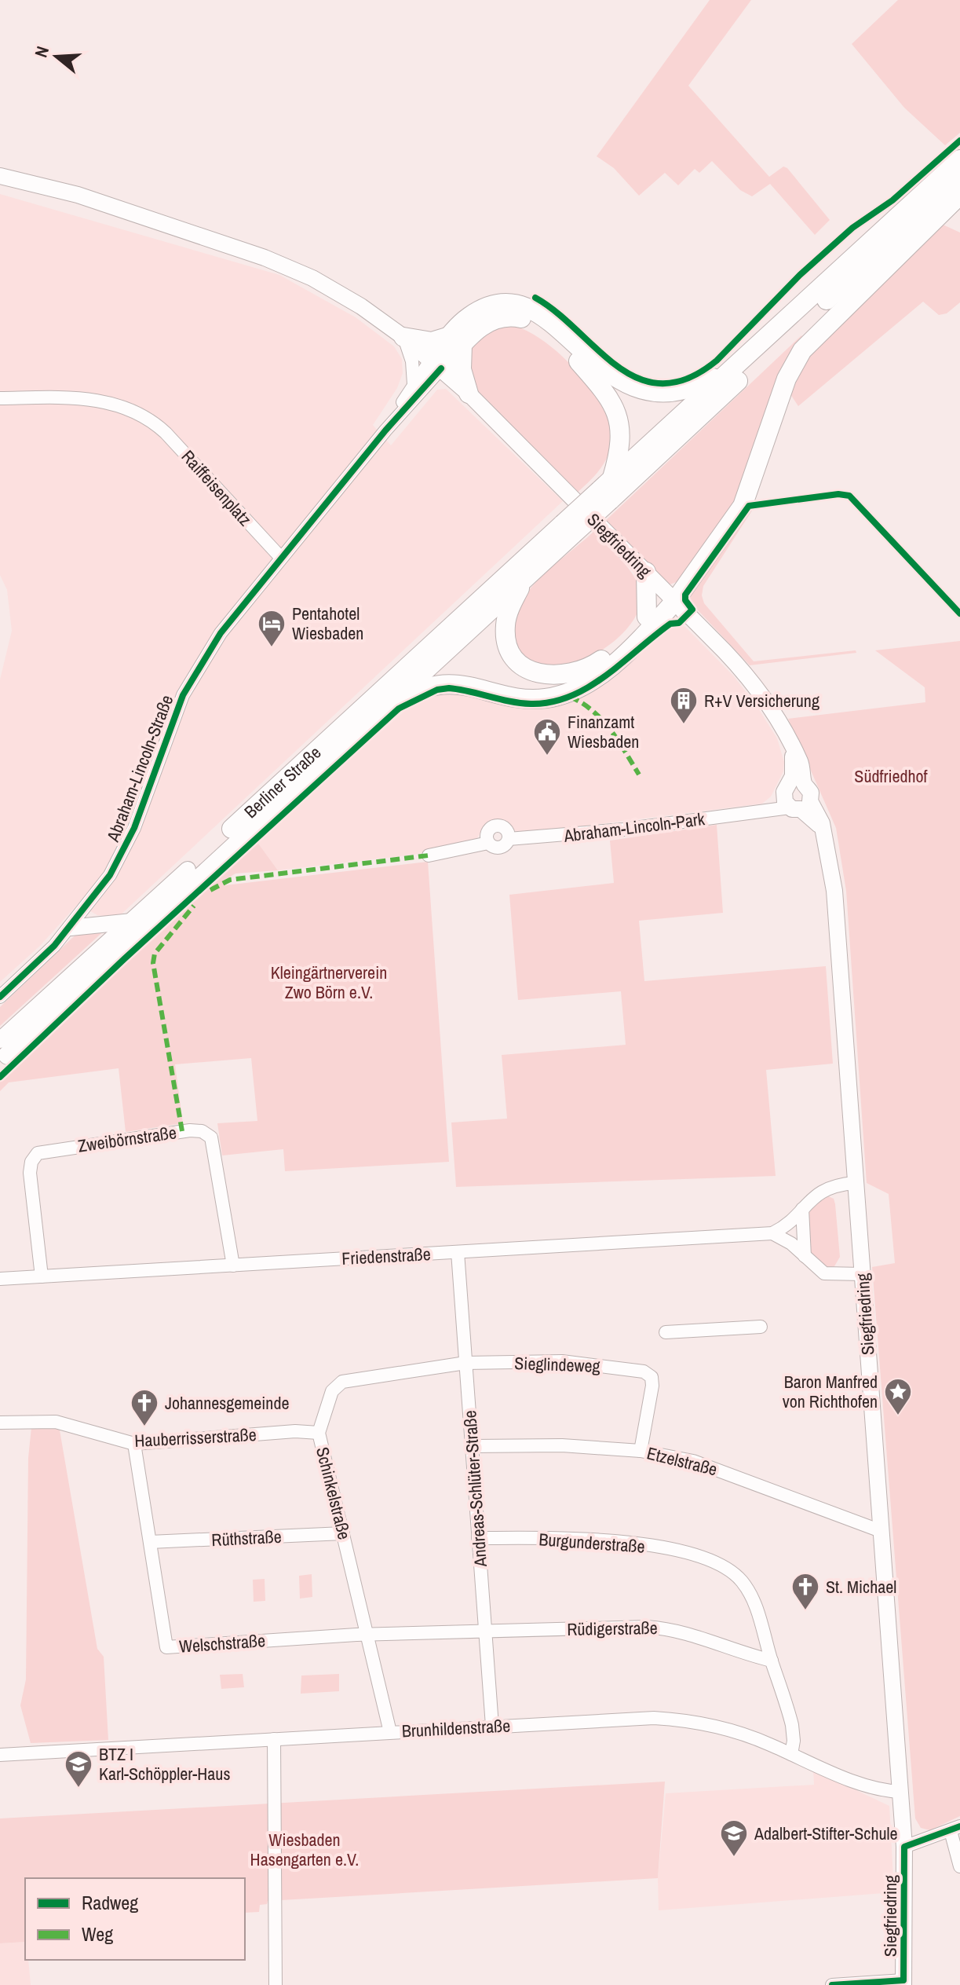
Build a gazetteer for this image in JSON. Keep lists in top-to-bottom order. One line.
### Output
{"streets":{"highway":["Berliner Straße"],"main road":["Siegfriedring"],"street":["Raiffeisenplatz","Abraham-Lincoln-Straße","Abraham-Lincoln-Park","Zweibörnstraße","Friedenstraße","Sieglindeweg","Hauberrisserstraße","Etzelstraße","Andreas-Schlüter-Straße","Schinkelstraße","Rüthstraße","Burgunderstraße","Rüdigerstraße","Welschstraße","Brunhildenstraße"]},"crossings":[["Raiffeisenplatz","Abraham-Lincoln-Straße"],["Siegfriedring","Abraham-Lincoln-Straße"],["Siegfriedring","Abraham-Lincoln-Park"],["Siegfriedring","Etzelstraße"],["Siegfriedring","Brunhildenstraße"],["Zweibörnstraße","Friedenstraße"],["Friedenstraße","Andreas-Schlüter-Straße"],["Sieglindeweg","Etzelstraße"],["Sieglindeweg","Andreas-Schlüter-Straße"],["Sieglindeweg","Schinkelstraße"],["Hauberrisserstraße","Schinkelstraße"],["Hauberrisserstraße","Welschstraße"],["Etzelstraße","Andreas-Schlüter-Straße"],["Andreas-Schlüter-Straße","Schinkelstraße"],["Andreas-Schlüter-Straße","Burgunderstraße"],["Andreas-Schlüter-Straße","Rüdigerstraße"],["Andreas-Schlüter-Straße","Welschstraße"],["Andreas-Schlüter-Straße","Brunhildenstraße"],["Schinkelstraße","Rüthstraße"],["Schinkelstraße","Welschstraße"],["Schinkelstraße","Brunhildenstraße"],["Rüthstraße","Welschstraße"],["Burgunderstraße","Rüdigerstraße"],["Burgunderstraße","Brunhildenstraße"],["Rüdigerstraße","Welschstraße"]],"parks":["Südfriedhof","Kleingärtnerverein Zwo Börn e.V.","Wiesbaden Hasengarten e.V."],"places":{"hotel":["Pentahotel Wiesbaden"],"building":["R+V Versicherung"],"public building":["Finanzamt Wiesbaden"],"place":["Baron Manfred von Richthofen"],"church":["Johannesgemeinde","St. Michael"],"school or university":["BTZ I Karl-Schöppler-Haus","Adalbert-Stifter-Schule"]},"legend":["Radweg","Weg"],"north":"left"}
